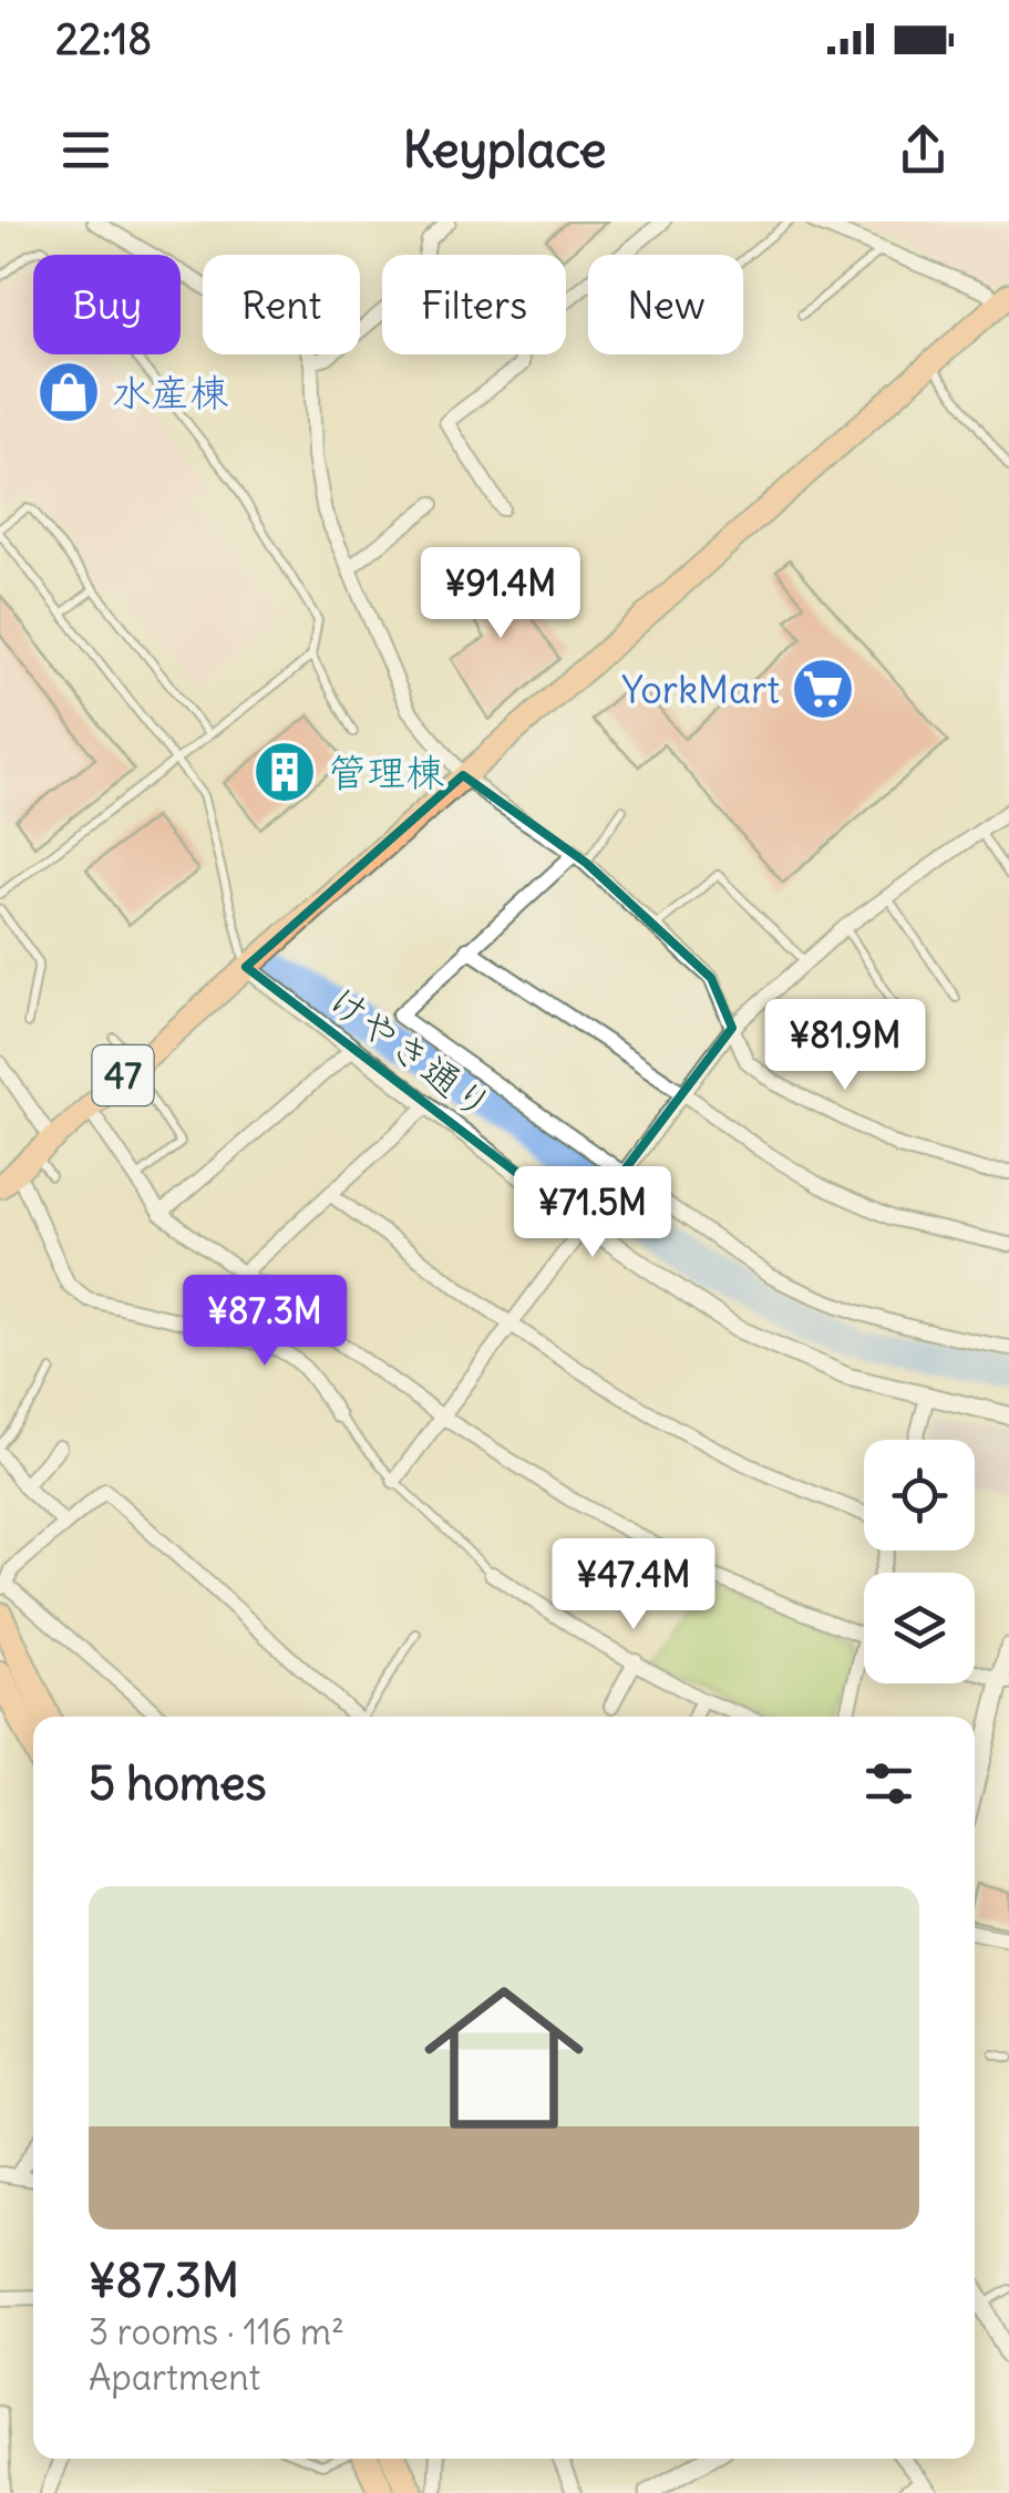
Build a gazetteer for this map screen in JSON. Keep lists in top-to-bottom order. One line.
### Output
{"streets":{"main road":["47"],"street":["けやき通り"]},"crossings":[["けやき通り","47"]],"places":{"shop":["水産棟"],"supermarket":["YorkMart"],"building":["管理棟"]},"page":{"status":"22:18","header":"Keyplace","chip":["Buy","Rent","Filters","New"],"price":["¥91.4M","¥81.9M","¥71.5M","¥87.3M","¥47.4M"],"heading":"5 homes","list":[{"name":"¥87.3M","note":"3 rooms · 116 m² · Apartment"}]}}
